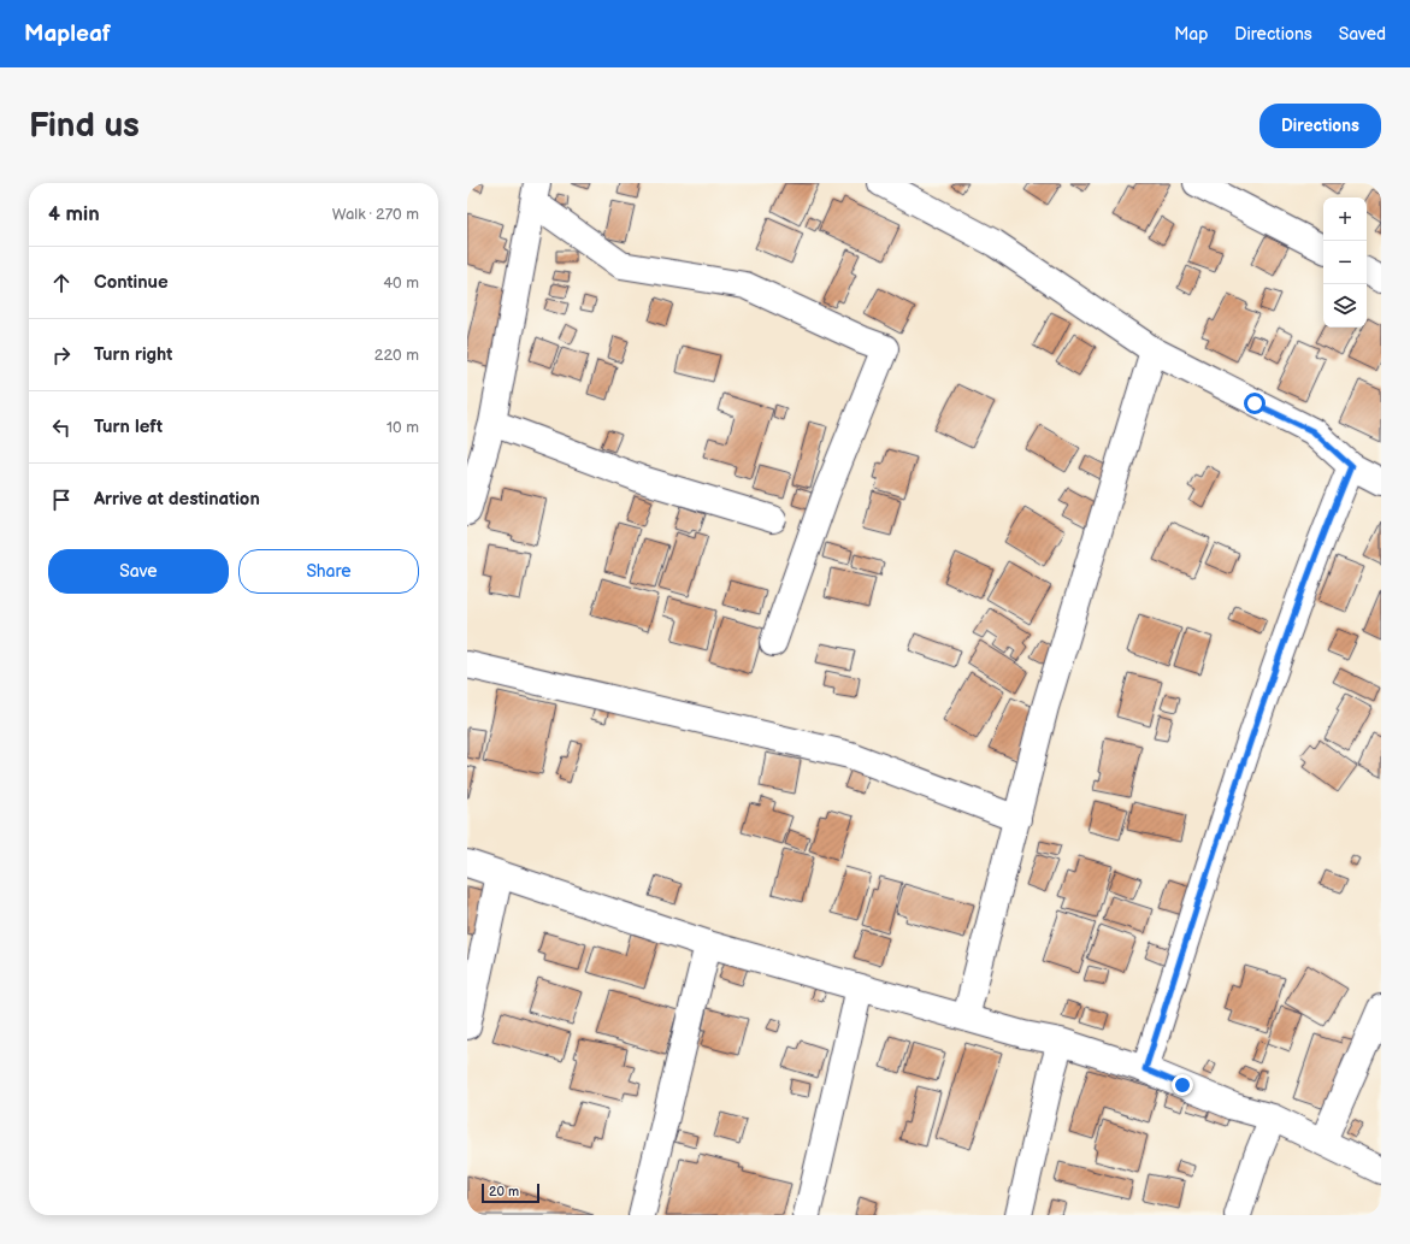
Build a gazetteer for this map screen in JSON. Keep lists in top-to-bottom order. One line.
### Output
{"scale_bar":"20 m","page":{"header":"Mapleaf","nav":["Map","Directions","Saved"],"buttons":["Directions",["Save","Share"]],"title":"Find us","heading":["4 min","Walk · 270 m"],"map_buttons":["+","−"],"list":[["Continue","40 m"],["Turn right","220 m"],["Turn left","10 m"],"Arrive at destination"],"scale":"20 m"}}
